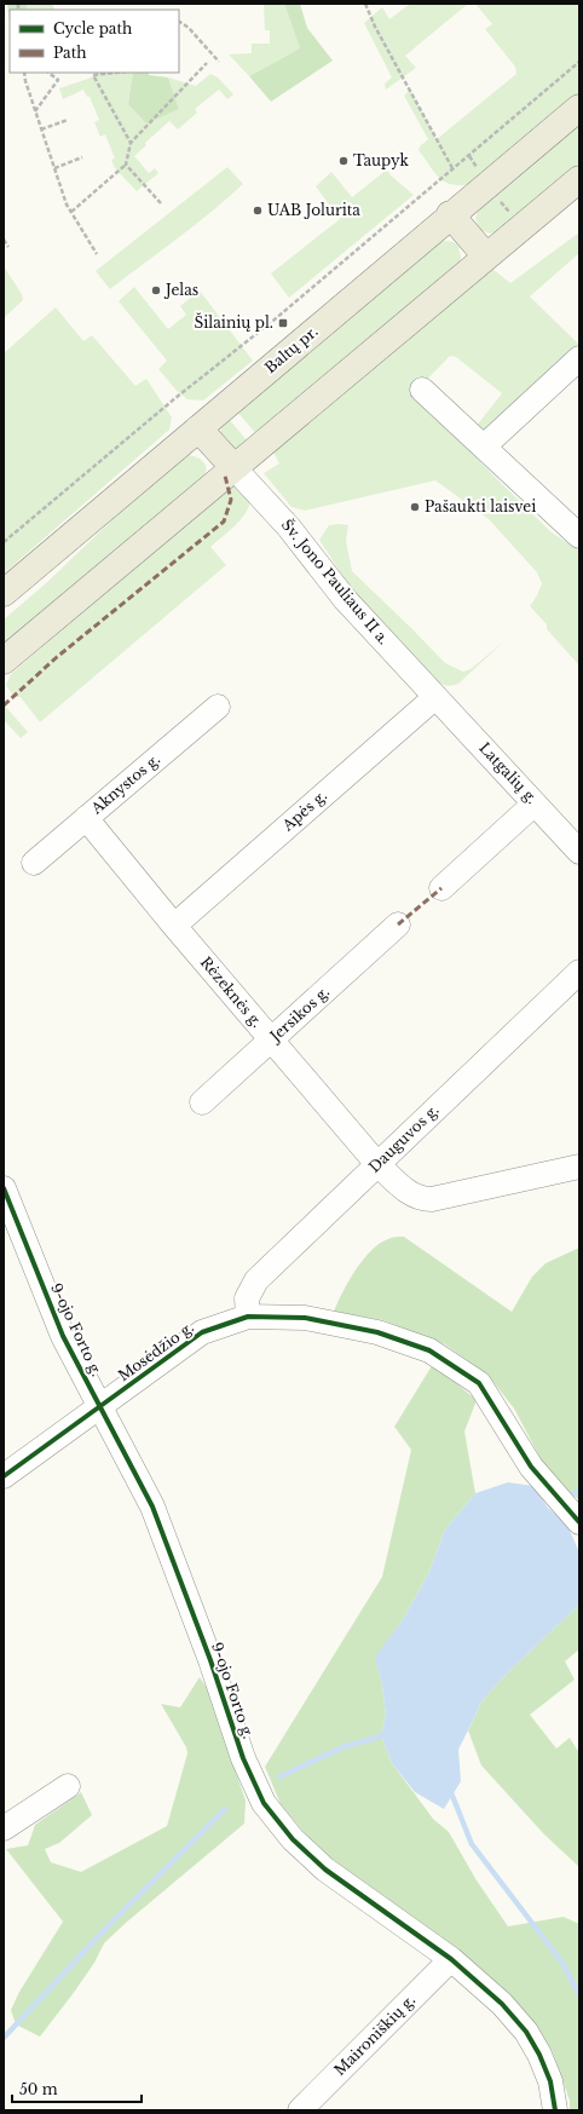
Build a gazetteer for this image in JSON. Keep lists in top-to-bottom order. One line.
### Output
{"streets":{"main road":["Baltų pr."],"street":["Šv. Jono Pauliaus II a.","Latgalių g.","Aknystos g.","Apės g.","Rėzeknės g.","Jersikos g.","Dauguvos g.","9-ojo Forto g.","Mosėdžio g.","Maironiškių g."]},"crossings":[["Šv. Jono Pauliaus II a.","Latgalių g."],["Šv. Jono Pauliaus II a.","Apės g."],["Latgalių g.","Apės g."],["Aknystos g.","Rėzeknės g."],["Apės g.","Rėzeknės g."],["Rėzeknės g.","Jersikos g."],["Rėzeknės g.","Dauguvos g."],["Dauguvos g.","Mosėdžio g."],["9-ojo Forto g.","Mosėdžio g."],["9-ojo Forto g.","Maironiškių g."]],"places":{"other":["Taupyk","UAB Jolurita","Jelas","Pašaukti laisvei"],"transit":["Šilainių pl."]},"legend":["Cycle path","Path"],"scale_bar":"50 m"}
